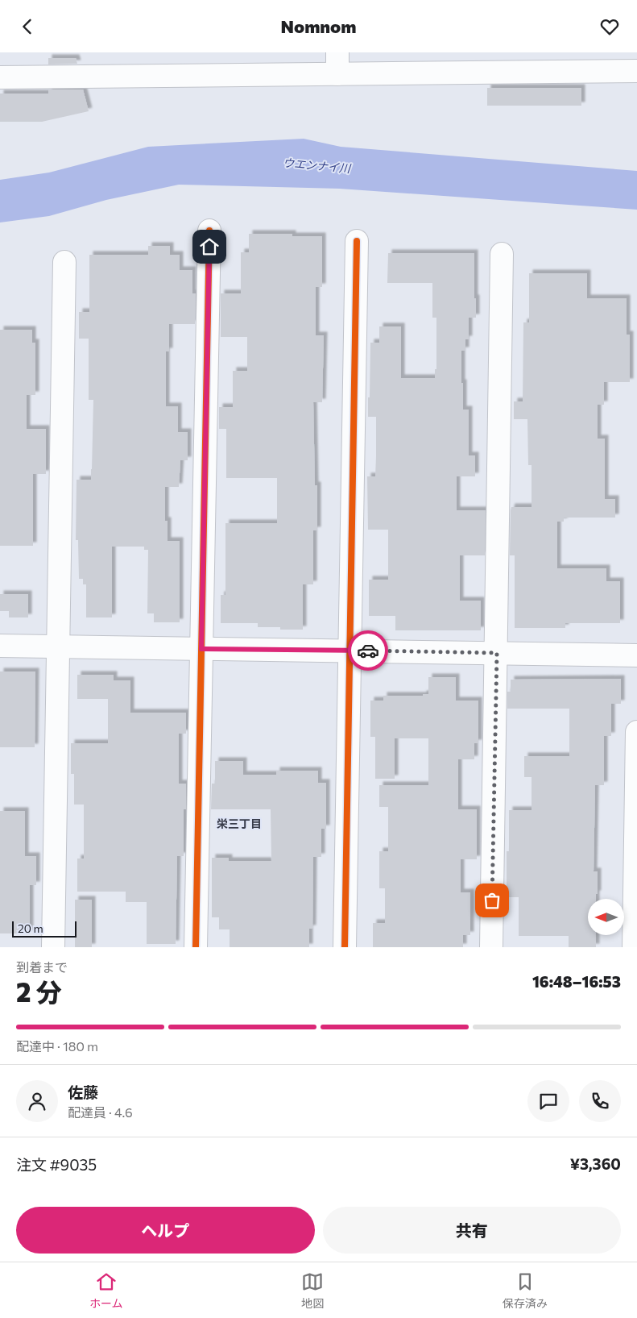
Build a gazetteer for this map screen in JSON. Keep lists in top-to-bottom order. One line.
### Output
{"districts":["栄三丁目"],"water":["ウエンナイ川"],"scale_bar":"20 m","north":"left","page":{"header":"Nomnom","scale":"20 m","heading":["2 分","到着まで","16:48–16:53"],"panel":["佐藤","配達員 · 4.6","注文 #9035","¥3,360"],"bar":"配達中 · 180 m","buttons":["ヘルプ","共有"],"tabs":["ホーム","地図","保存済み"]}}
